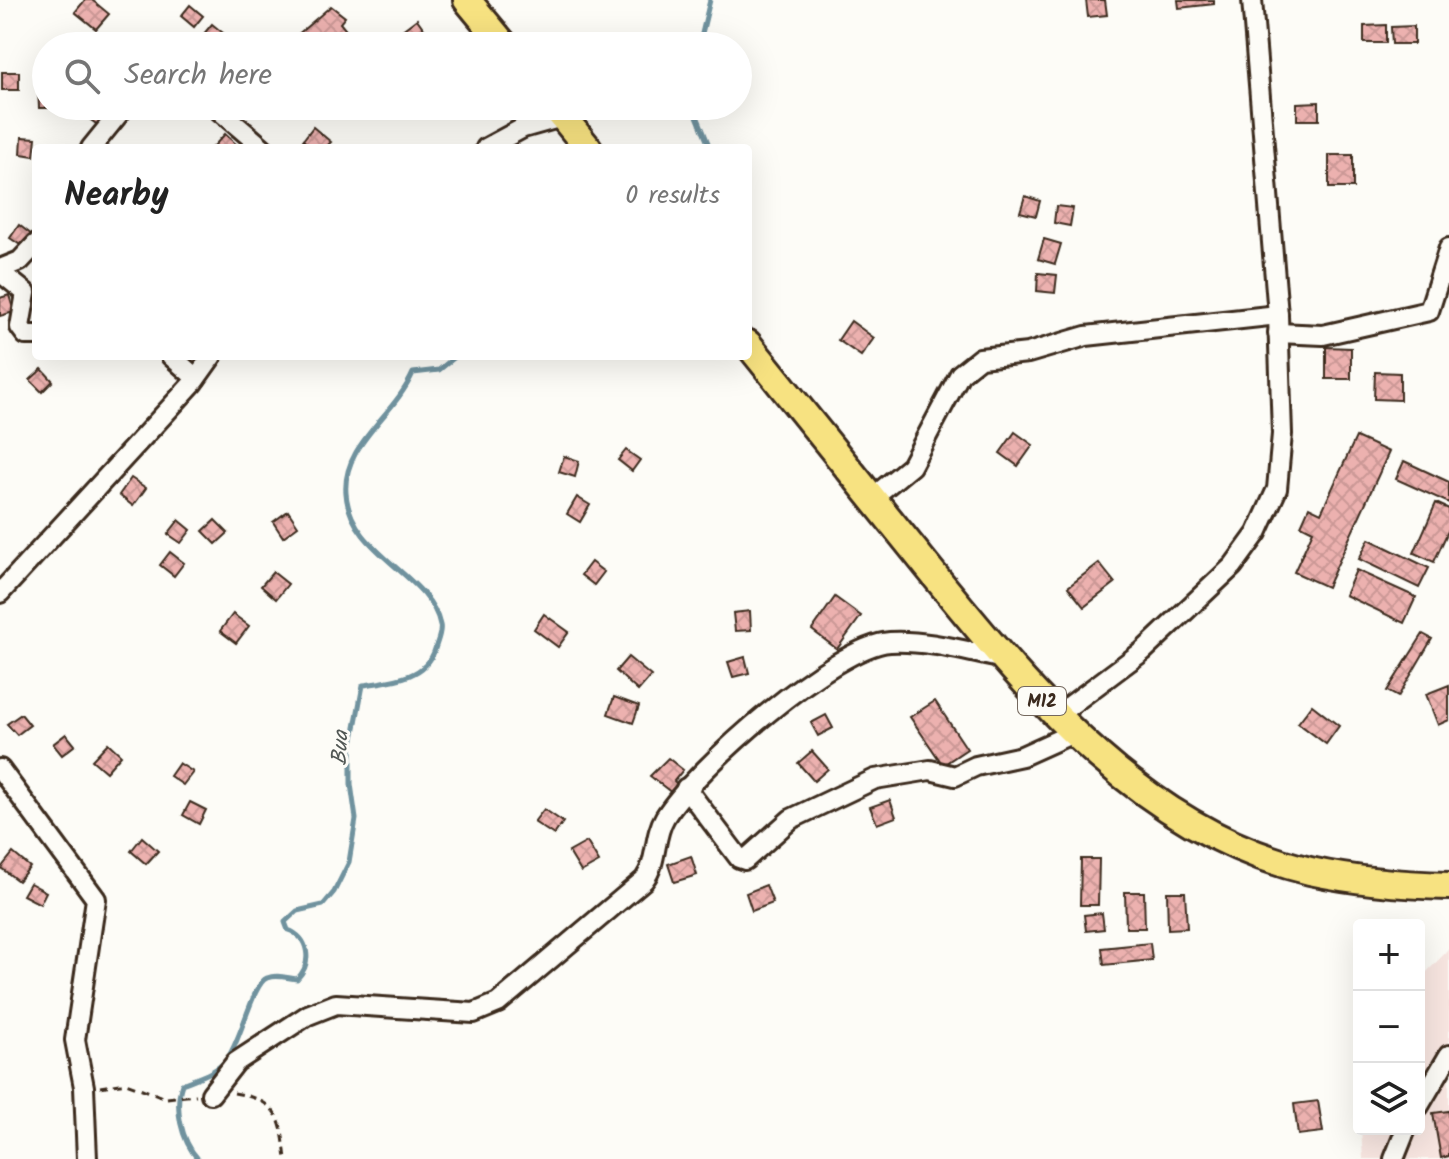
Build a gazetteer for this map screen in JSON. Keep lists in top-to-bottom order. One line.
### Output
{"streets":{"highway":["M12"]},"water":["Bua"],"page":{"search":"Search here","heading":["Nearby","0 results"],"map_buttons":["+","−"]}}
